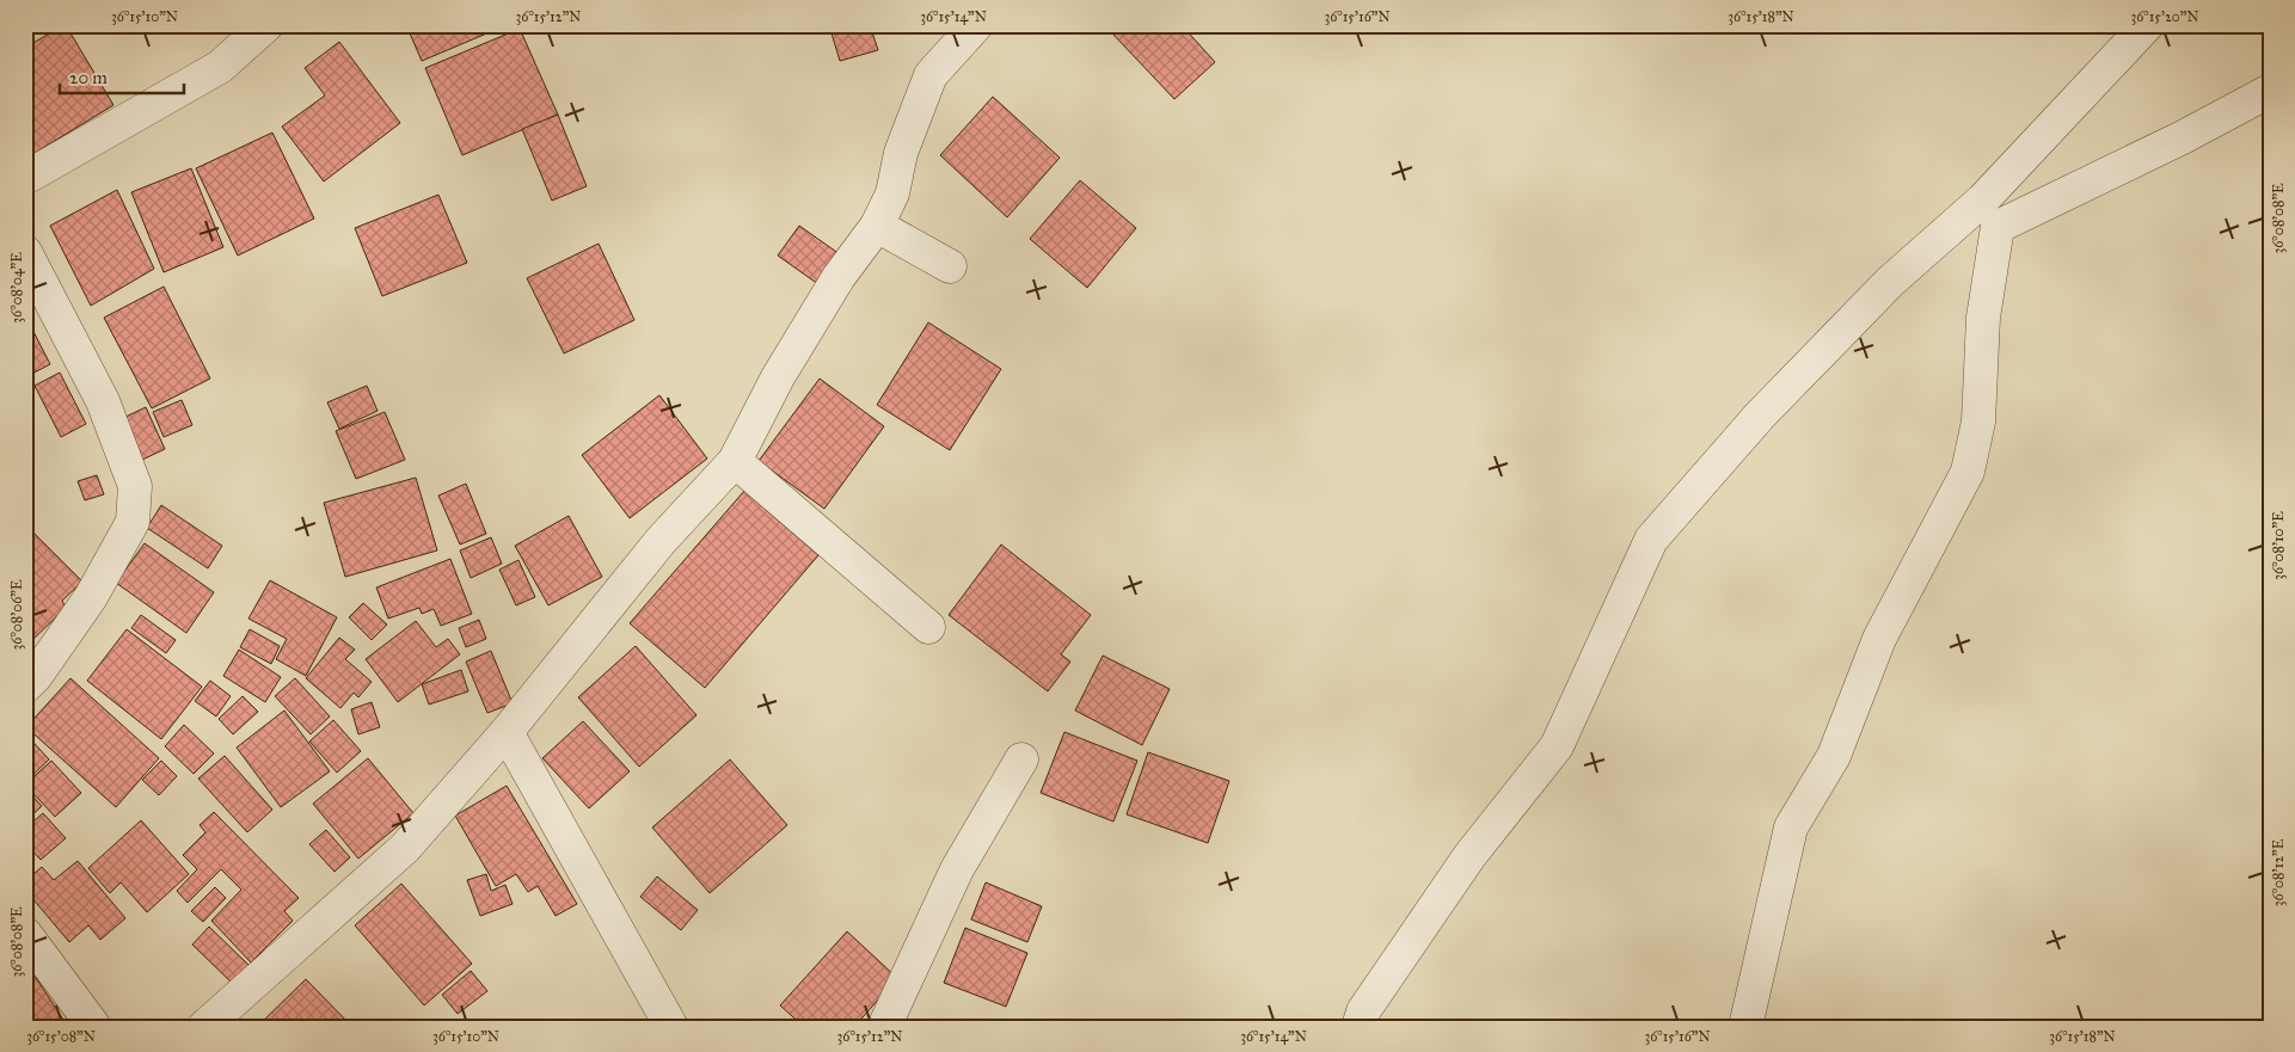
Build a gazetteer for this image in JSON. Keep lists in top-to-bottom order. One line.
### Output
{"scale_bar":"20 m","coordinates":["36°15'10\"N","36°15'12\"N","36°15'14\"N","36°15'16\"N","36°15'18\"N","36°15'20\"N","36°08'08\"E","36°08'04\"E","36°08'10\"E","36°08'06\"E","36°08'12\"E","36°15'08\"N"]}
